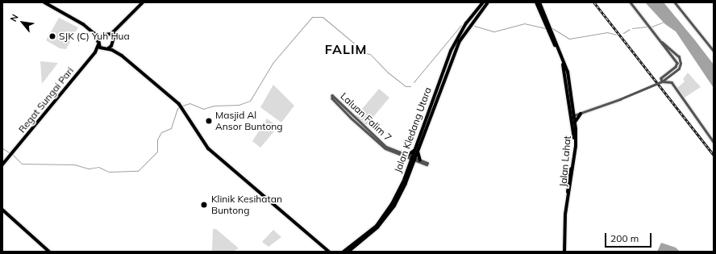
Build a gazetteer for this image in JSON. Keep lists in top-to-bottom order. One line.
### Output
{"streets":{"main road":["Regat Sungai Pari","Jalan Kledang Utara","Jalan Lahat"],"street":["Laluan Falim 7"]},"crossings":[["Laluan Falim 7","Jalan Kledang Utara"]],"districts":["FALIM"],"places":["SJK (C) Yuh Hua","Masjid Al Ansor Buntong","Klinik Kesihatan Buntong"],"scale_bar":"200 m","north":"top left"}
